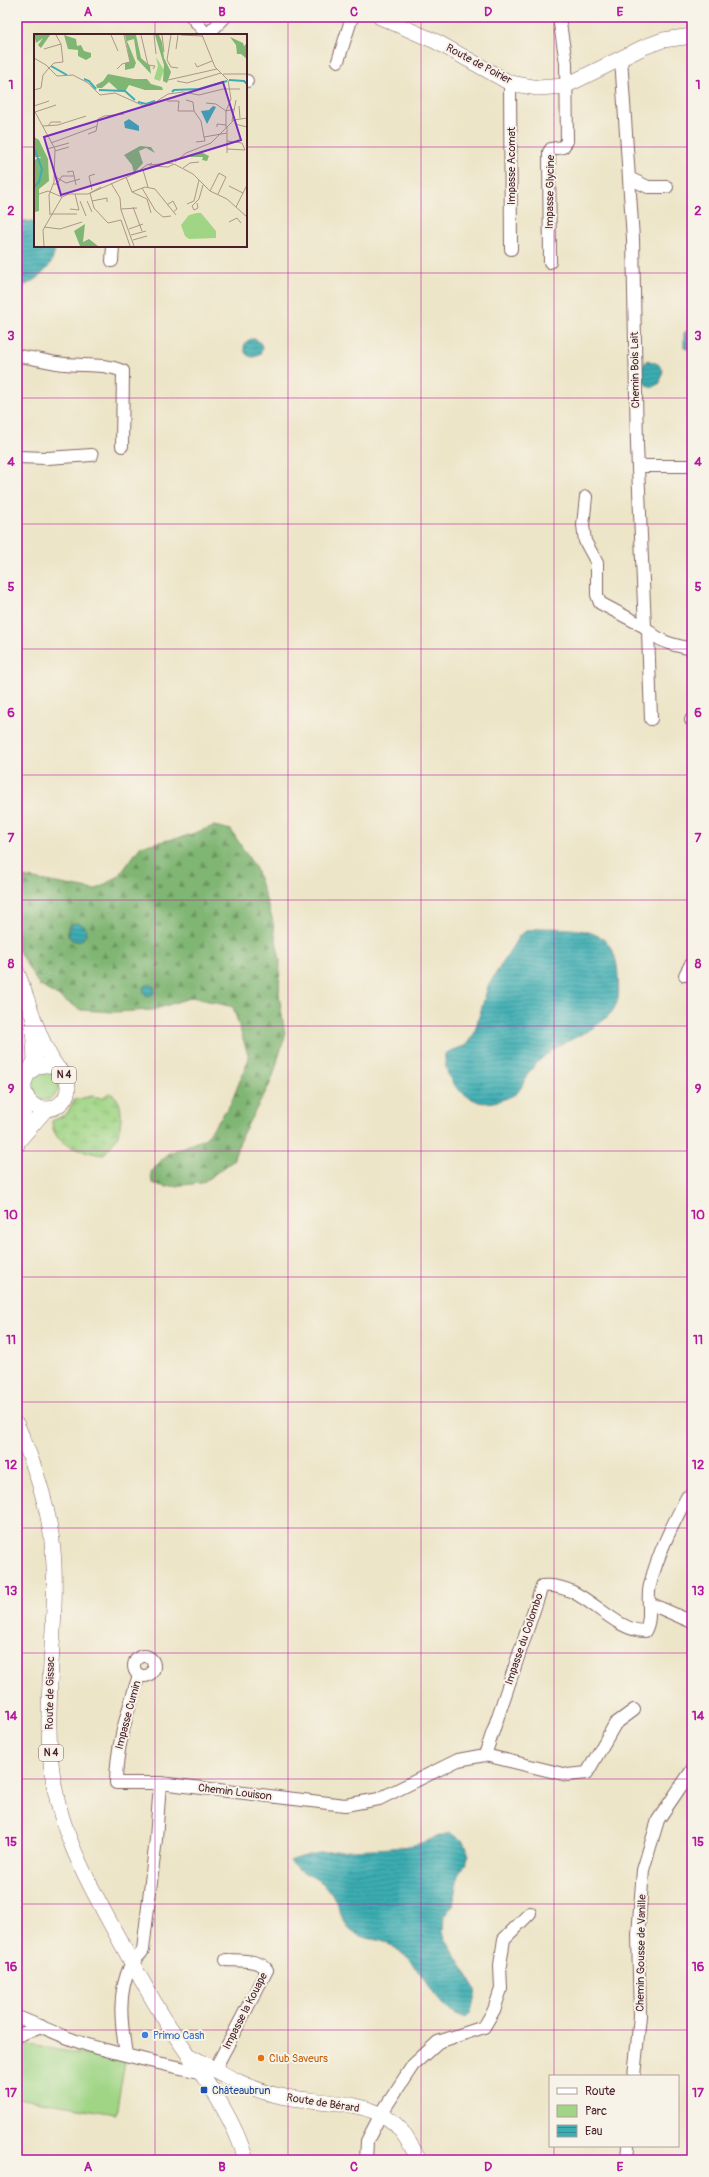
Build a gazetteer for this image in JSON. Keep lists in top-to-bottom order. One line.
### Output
{"streets":{"main road":["Route de Poirier","N 4","Route de Gissac","Route de Bérard"],"street":["Impasse Acomat","Impasse Glycine","Chemin Bois Lait","Impasse du Colombo","Impasse Cumin","Chemin Louison","Chemin Gousse de Vanille","Impasse la Kouape"]},"crossings":[["Route de Poirier","Impasse Acomat"],["Route de Poirier","Impasse Glycine"],["Route de Poirier","Chemin Bois Lait"],["N 4","Route de Gissac"],["N 4","Route de Bérard"],["Impasse du Colombo","Chemin Louison"],["Route de Gissac","Route de Bérard"],["Impasse Cumin","Chemin Louison"],["Impasse la Kouape","Route de Bérard"]],"places":{"other":["Primo Cash","Club Saveurs"],"transit":["Châteaubrun"]},"legend":["Route","Parc","Eau"],"grid":{"columns":["A","B","C","D","E"],"rows":["1","2","3","4","5","6","7","8","9","10","11","12","13","14","15","16","17"]}}
